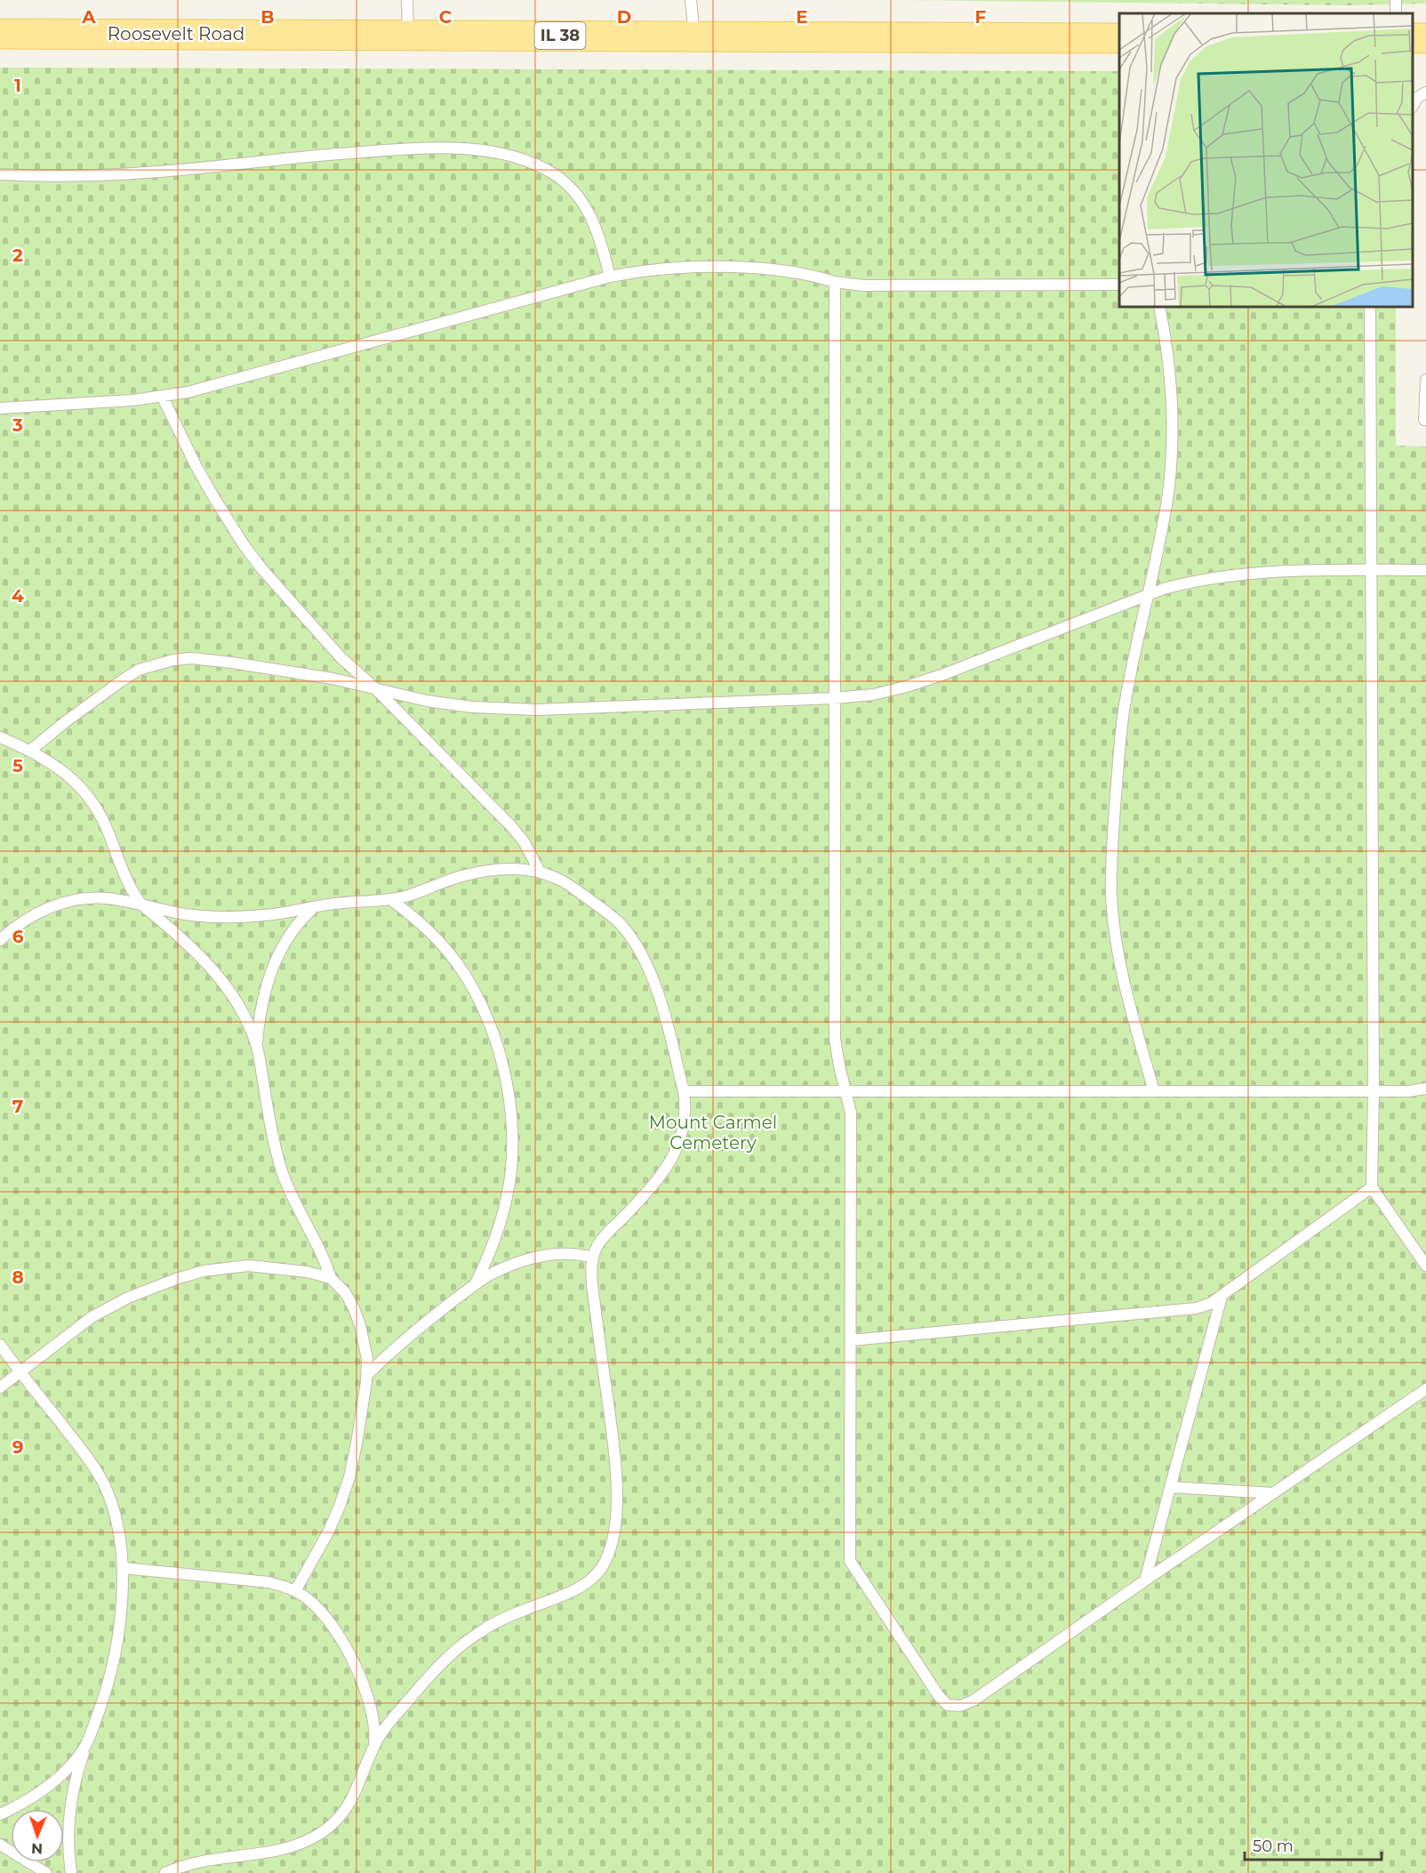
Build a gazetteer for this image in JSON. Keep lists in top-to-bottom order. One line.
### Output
{"streets":{"main road":["Roosevelt Road","IL 38"]},"parks":["Mount Carmel Cemetery"],"scale_bar":"50 m","north":"bottom","grid":{"columns":["A","B","C","D","E","F"],"rows":["1","2","3","4","5","6","7","8","9"]}}
